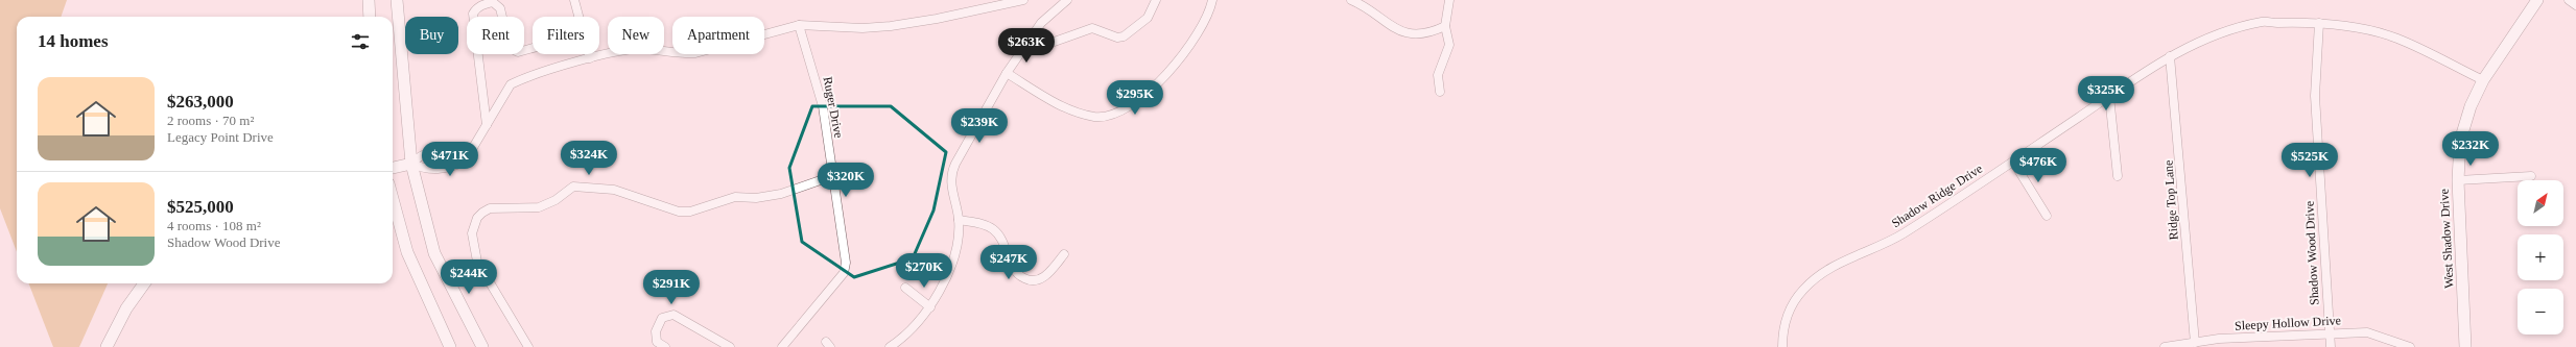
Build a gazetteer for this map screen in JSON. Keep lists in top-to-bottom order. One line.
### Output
{"streets":{"main road":["West Shadow Drive"],"street":["Ruger Drive","Shadow Ridge Drive","Ridge Top Lane","Shadow Wood Drive","Sleepy Hollow Drive"]},"crossings":[["Shadow Ridge Drive","Ridge Top Lane"],["Shadow Ridge Drive","West Shadow Drive"],["Shadow Ridge Drive","Shadow Wood Drive"],["Ridge Top Lane","Sleepy Hollow Drive"],["Shadow Wood Drive","Sleepy Hollow Drive"]],"north":"top right","page":{"chip":["Buy","Rent","Filters","New","Apartment"],"heading":"14 homes","price":["$263K","$325K","$295K","$239K","$232K","$324K","$471K","$525K","$476K","$320K","$247K","$270K","$244K","$291K"],"list":[{"name":"$263,000","note":"2 rooms · 70 m² · Legacy Point Drive"},{"name":"$525,000","note":"4 rooms · 108 m² · Shadow Wood Drive"}],"map_buttons":["+","−"]}}
